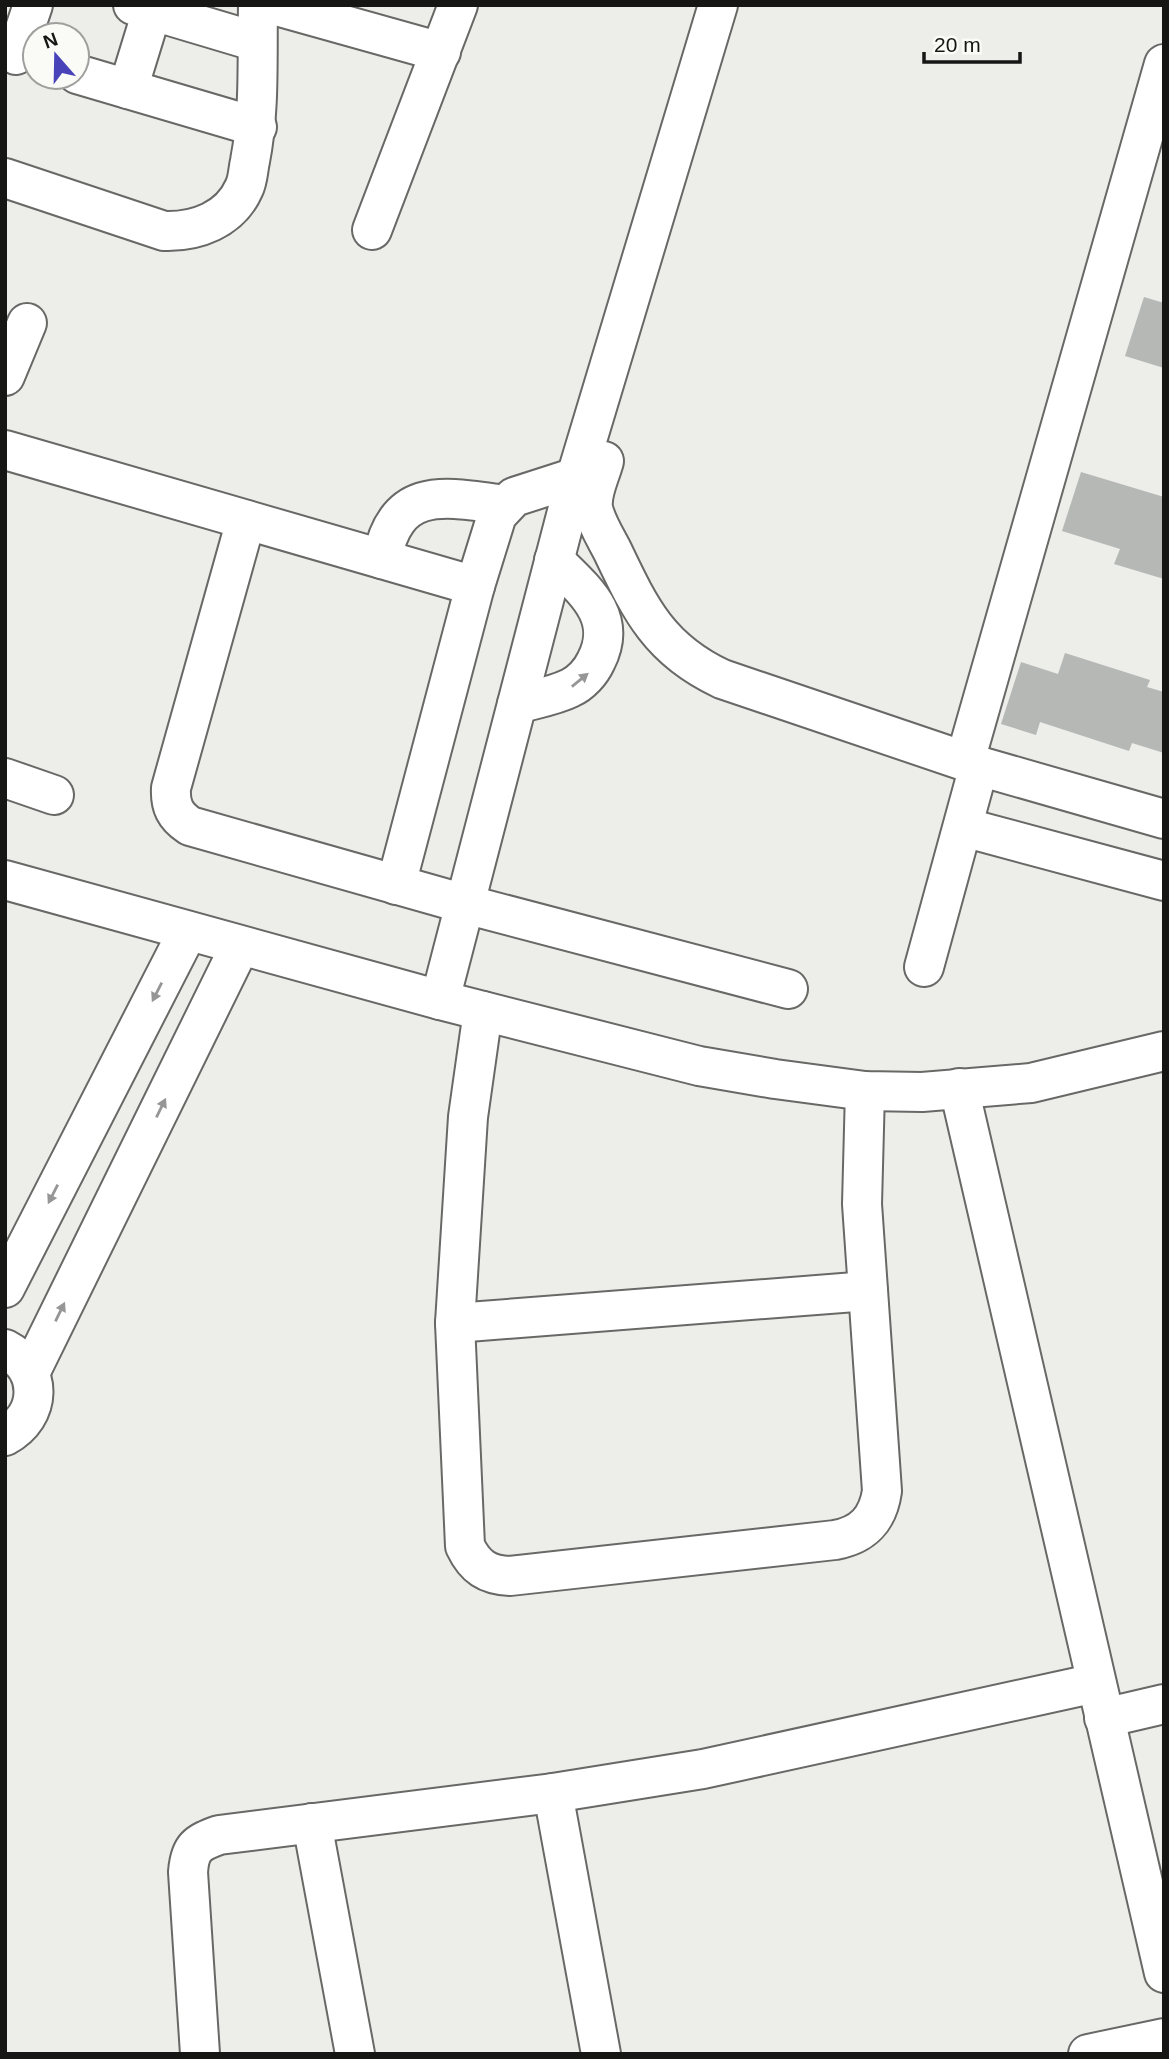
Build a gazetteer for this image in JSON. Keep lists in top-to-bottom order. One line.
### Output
{"scale_bar":"20 m","north":"top"}
